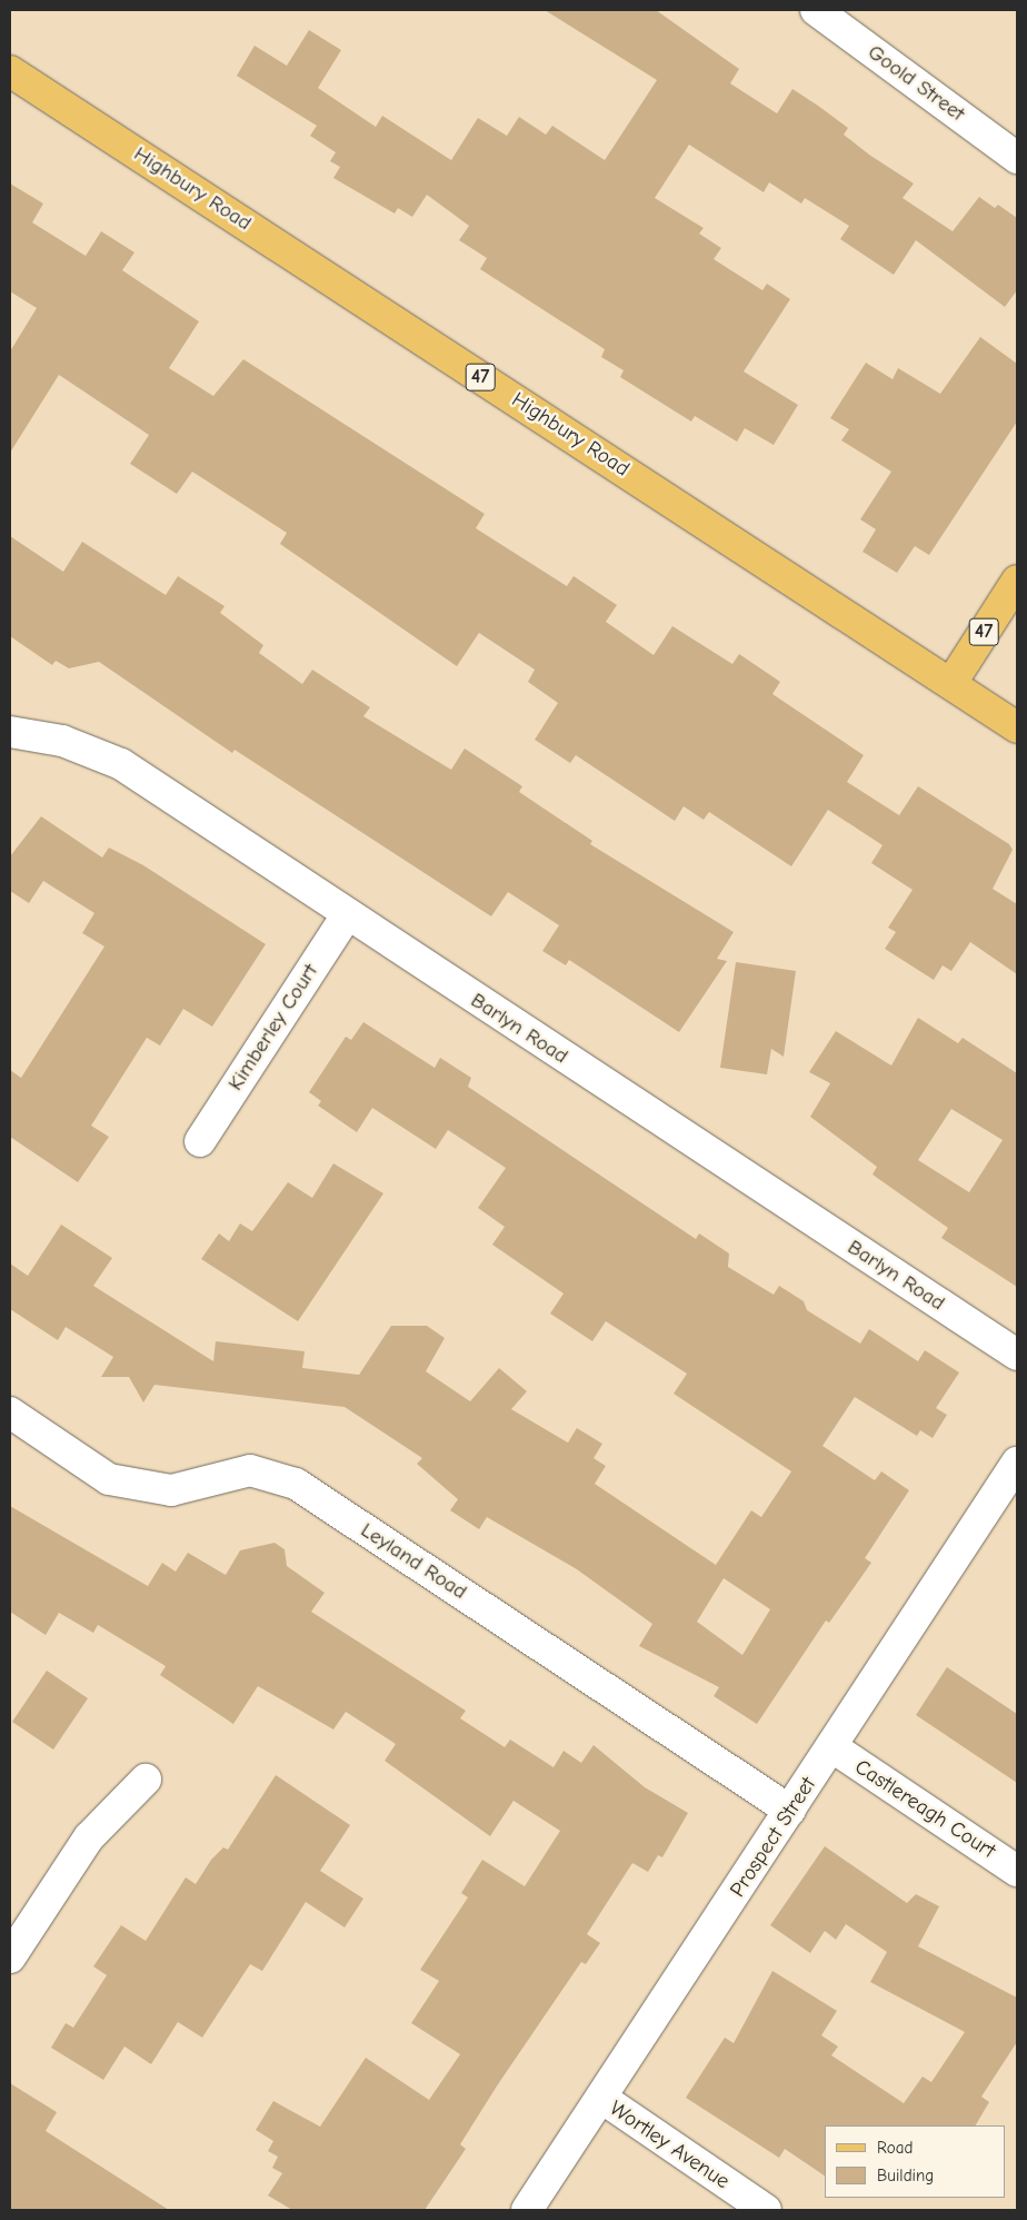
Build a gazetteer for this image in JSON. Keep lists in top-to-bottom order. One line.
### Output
{"streets":{"main road":["Highbury Road","47"],"street":["Goold Street","Kimberley Court","Barlyn Road","Leyland Road","Castlereagh Court","Prospect Street","Wortley Avenue"]},"crossings":[["Highbury Road","47"],["Kimberley Court","Barlyn Road"],["Leyland Road","Prospect Street"],["Castlereagh Court","Prospect Street"],["Prospect Street","Wortley Avenue"]],"legend":["Road","Building"]}
